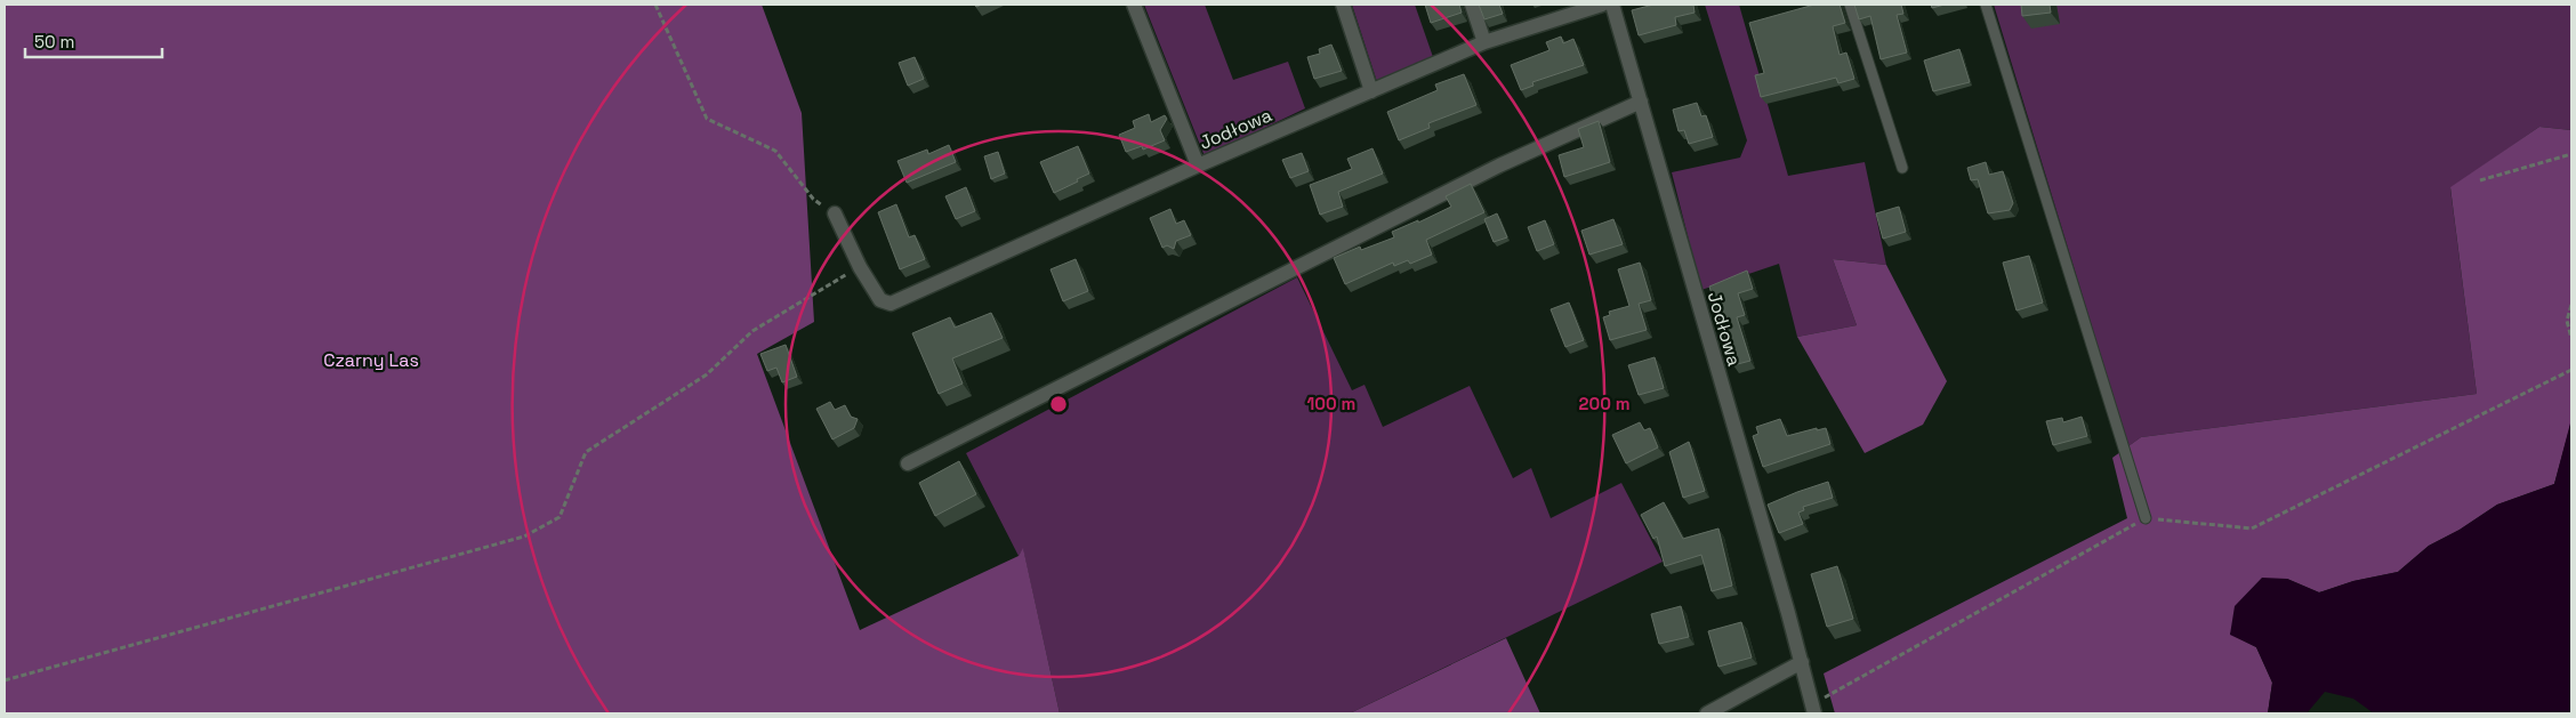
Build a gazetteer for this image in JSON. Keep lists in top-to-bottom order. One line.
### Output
{"streets":{"street":["Jodłowa"]},"parks":["Czarny Las"],"scale_bar":"50 m","rings":["100 m","200 m"]}
